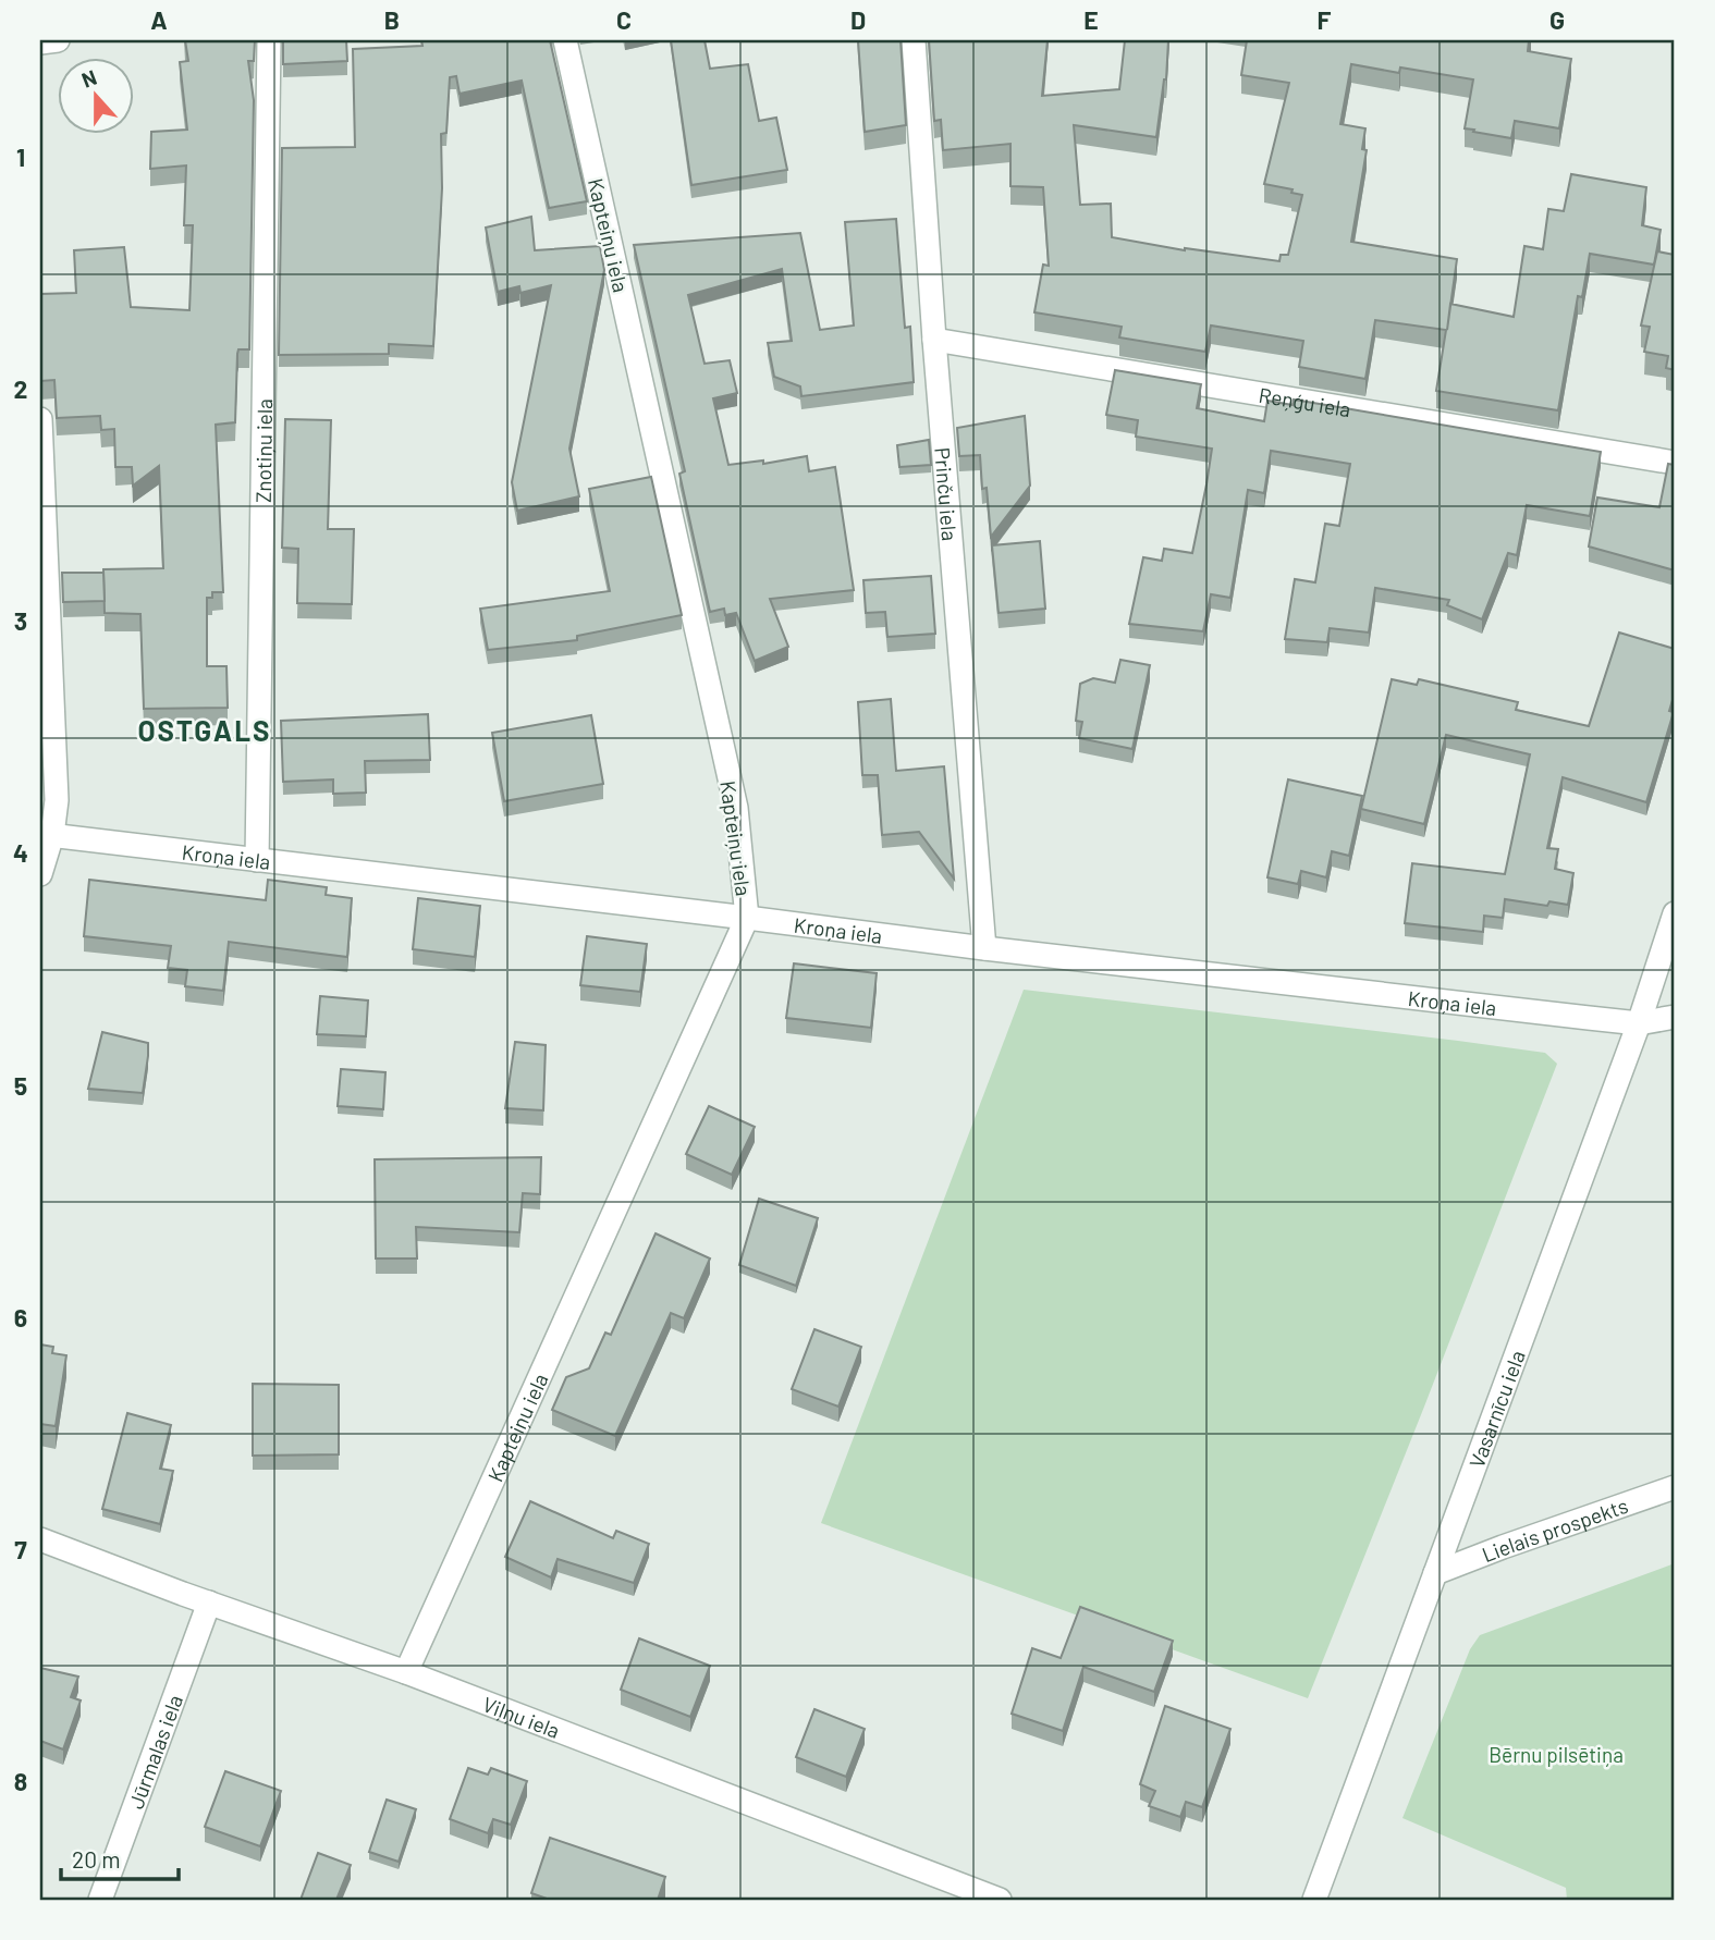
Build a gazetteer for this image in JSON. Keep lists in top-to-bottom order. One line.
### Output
{"streets":{"street":["Kapteiņu iela","Reņģu iela","Znotiņu iela","Prinču iela","Kroņa iela","Vasarnīcu iela","Lielais prospekts","Viļņu iela","Jūrmalas iela"]},"crossings":[["Kapteiņu iela","Kroņa iela"],["Kapteiņu iela","Viļņu iela"],["Reņģu iela","Prinču iela"],["Znotiņu iela","Kroņa iela"],["Prinču iela","Kroņa iela"],["Kroņa iela","Vasarnīcu iela"],["Vasarnīcu iela","Lielais prospekts"],["Viļņu iela","Jūrmalas iela"]],"districts":["OSTGALS"],"parks":["Bērnu pilsētiņa"],"scale_bar":"20 m","north":"top","grid":{"columns":["A","B","C","D","E","F","G"],"rows":["1","2","3","4","5","6","7","8"]}}
